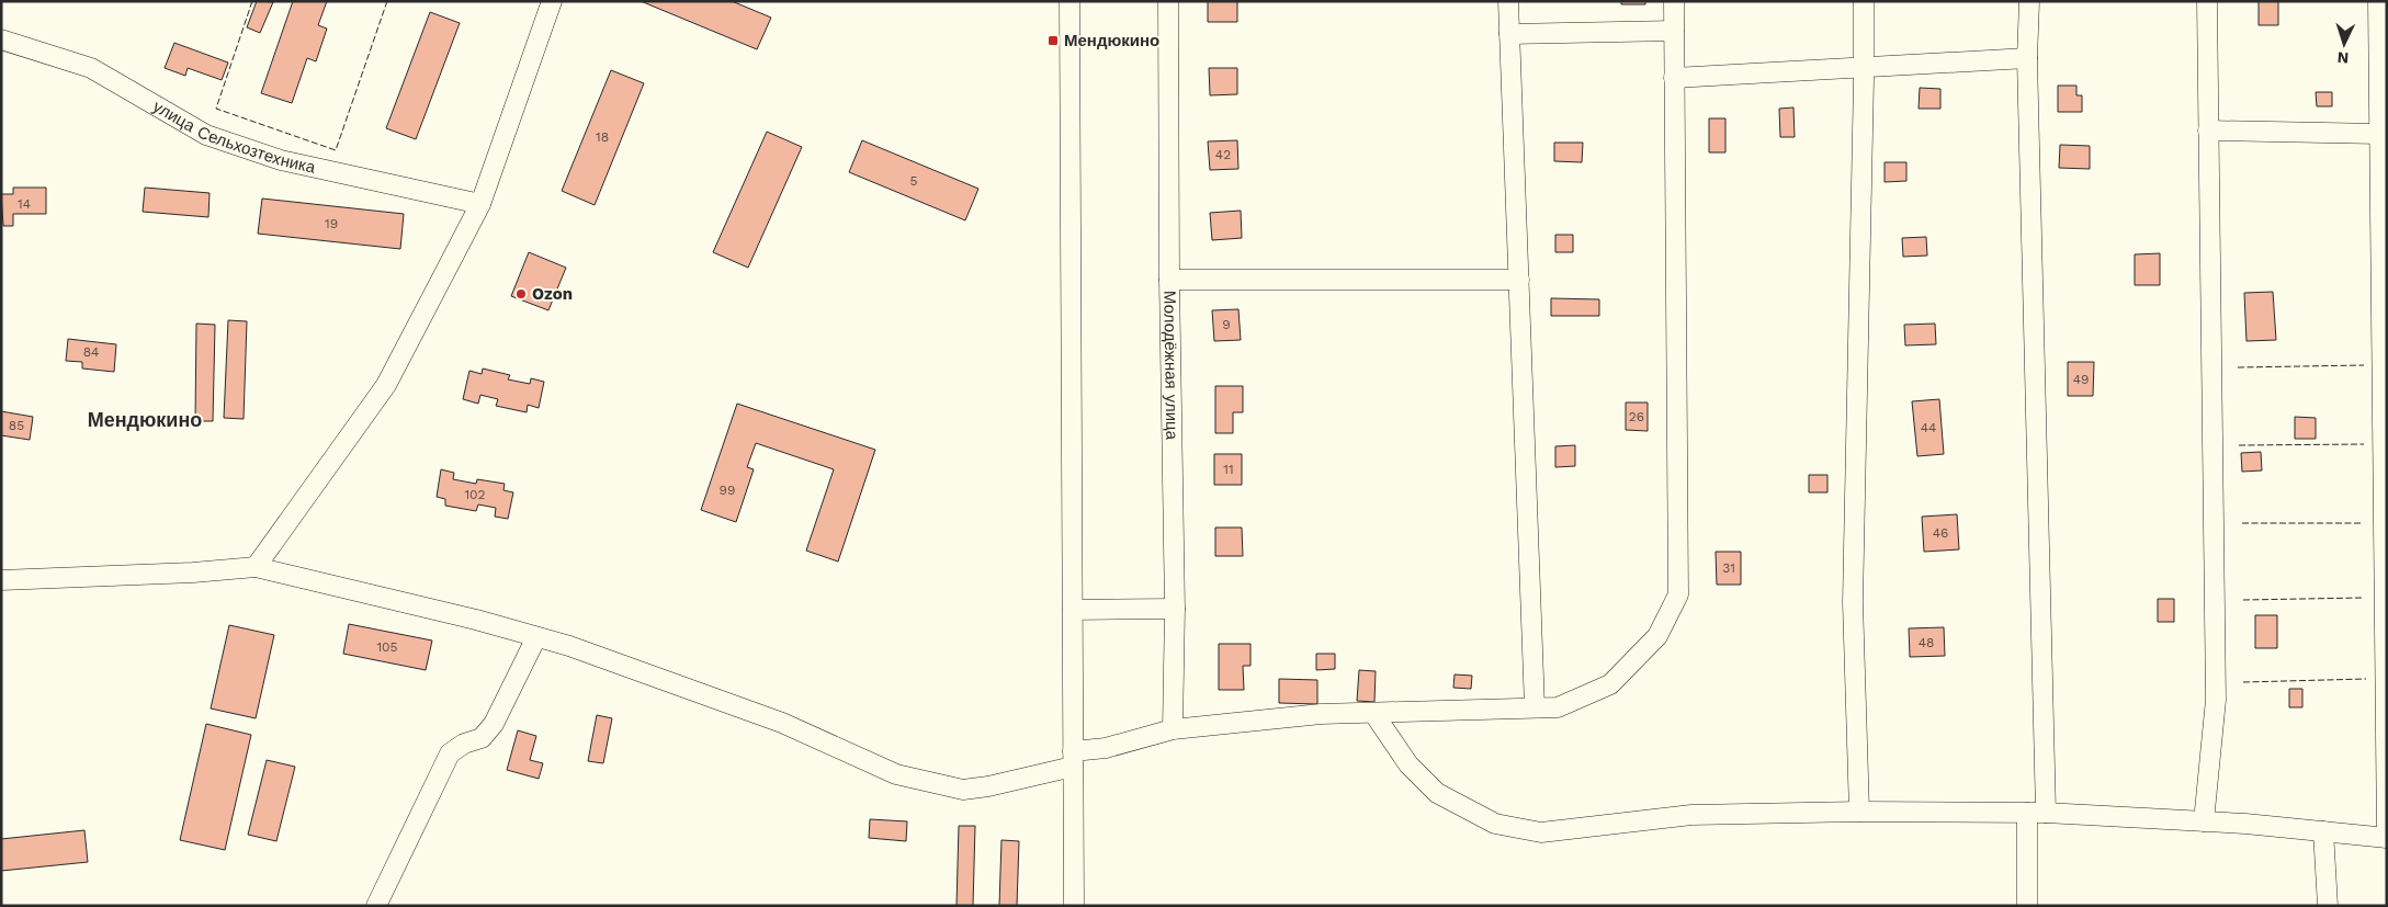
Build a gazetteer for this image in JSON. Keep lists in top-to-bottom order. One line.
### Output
{"streets":{"street":["улица Сельхозтехника","Молодёжная улица"]},"districts":["Мендюкино"],"places":{"transit":["Мендюкино"],"other":["Ozon"]},"house_numbers":["18","42","5","14","19","9","84","49","26","85","44","11","99","102","46","31","48","105"],"north":"bottom"}
